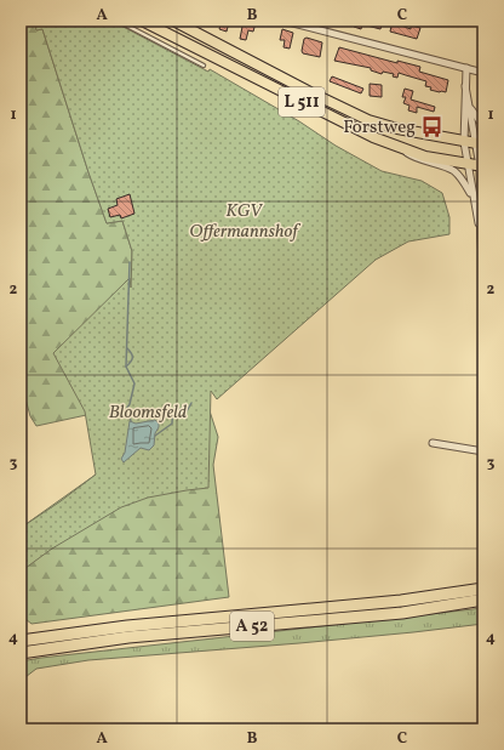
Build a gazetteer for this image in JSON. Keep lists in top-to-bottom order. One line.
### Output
{"streets":{"highway":["A 52"],"main road":["L 511"]},"parks":["KGV Offermannshof","Bloomsfeld"],"places":{"bus stop":["Forstweg"]},"grid":{"columns":["A","B","C"],"rows":["1","2","3","4"]}}
